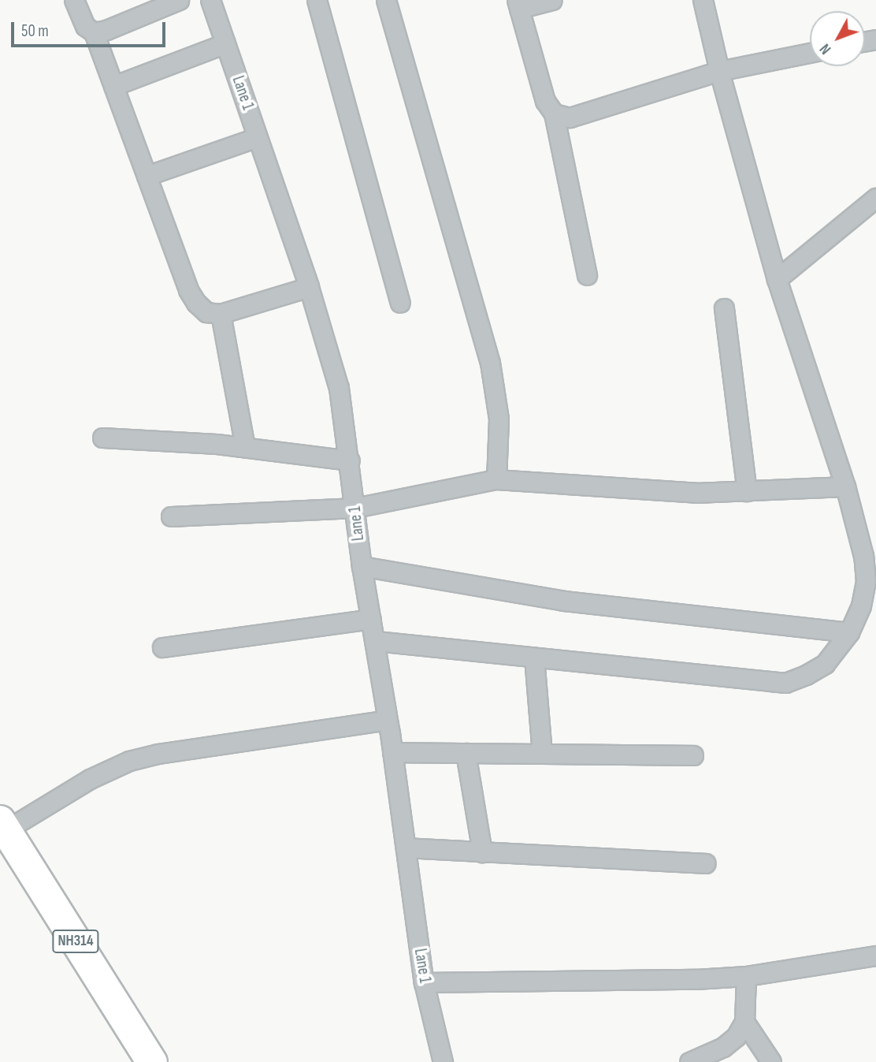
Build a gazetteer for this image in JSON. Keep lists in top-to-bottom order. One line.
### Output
{"streets":{"highway":["NH314"],"street":["Lane 1"]},"scale_bar":"50 m","north":"bottom left"}
